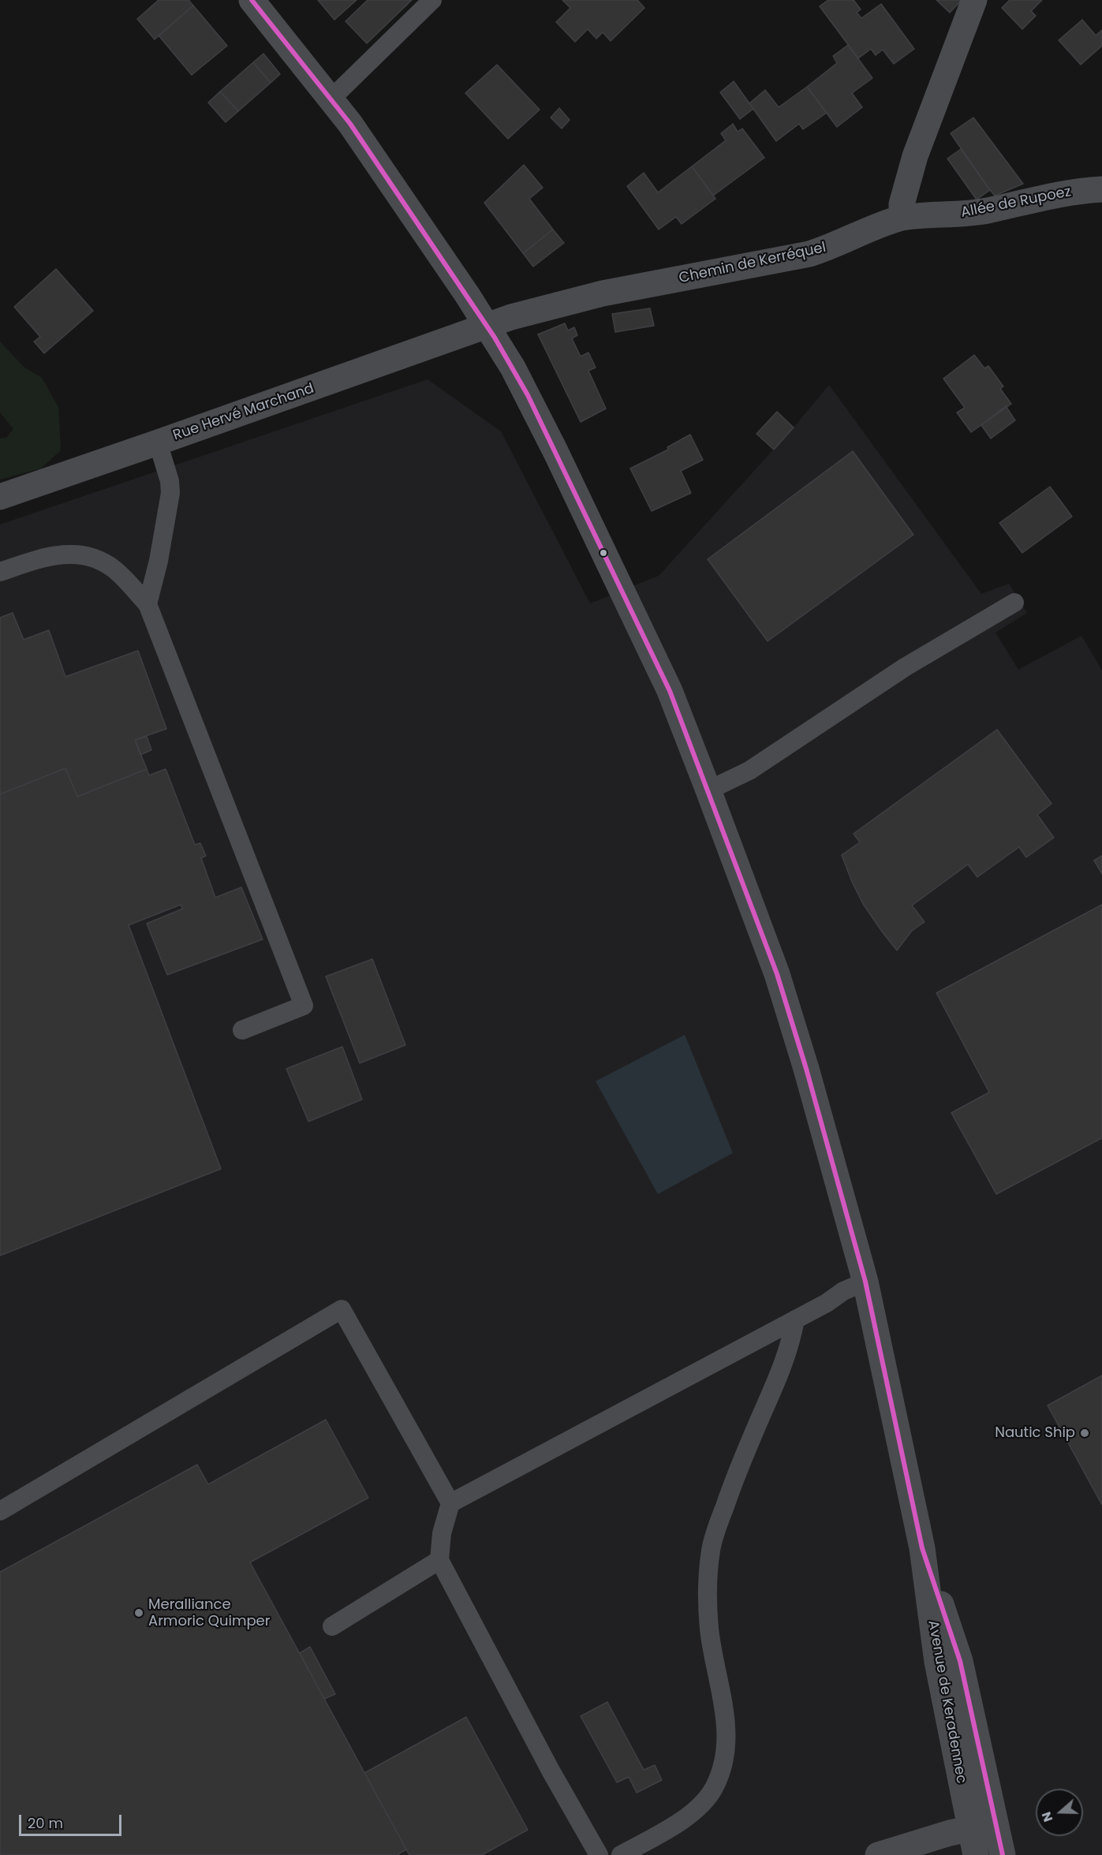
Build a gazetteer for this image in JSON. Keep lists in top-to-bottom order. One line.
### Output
{"streets":{"street":["Allée de Rupoez","Chemin de Kerréquel","Rue Hervé Marchand","Avenue de Keradennec"]},"crossings":[["Allée de Rupoez","Chemin de Kerréquel"],["Chemin de Kerréquel","Rue Hervé Marchand"],["Chemin de Kerréquel","Avenue de Keradennec"],["Rue Hervé Marchand","Avenue de Keradennec"]],"places":["Nautic Ship","Meralliance Armoric Quimper"],"scale_bar":"20 m","north":"left"}
